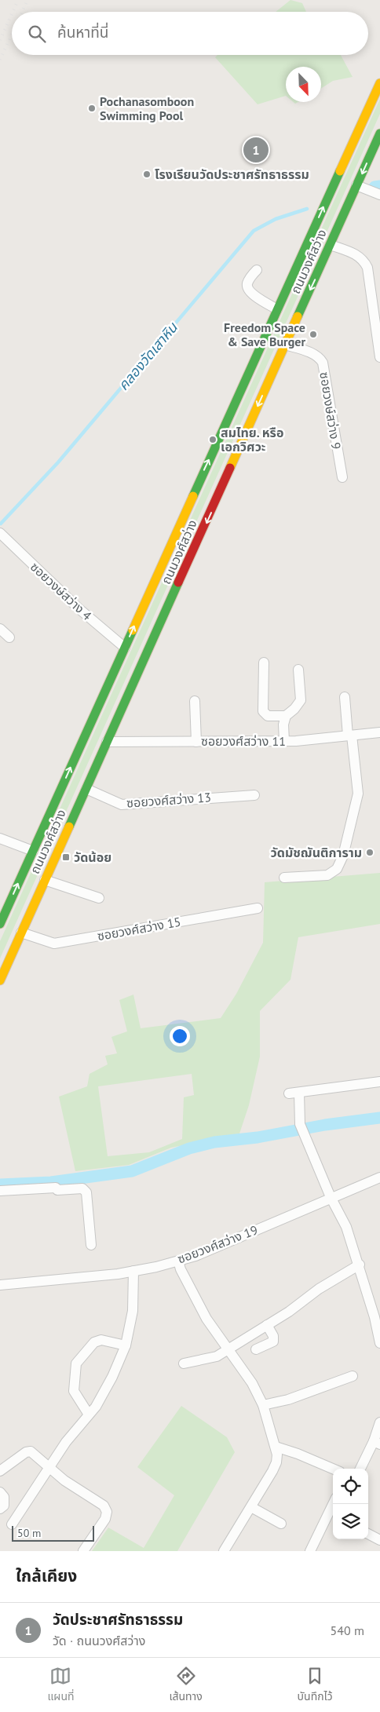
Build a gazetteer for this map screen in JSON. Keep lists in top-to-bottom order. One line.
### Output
{"streets":{"main road":["ถนนวงศ์สว่าง"],"street":["ซอยวงษ์สว่าง 9","ซอยวงษ์สว่าง 4","ซอยวงศ์สว่าง 11","ซอยวงศ์สว่าง 13","ซอยวงศ์สว่าง 15","ซอยวงศ์สว่าง 19"]},"crossings":[["ถนนวงศ์สว่าง","ซอยวงษ์สว่าง 9"],["ถนนวงศ์สว่าง","ซอยวงษ์สว่าง 4"],["ถนนวงศ์สว่าง","ซอยวงศ์สว่าง 11"],["ถนนวงศ์สว่าง","ซอยวงศ์สว่าง 13"],["ถนนวงศ์สว่าง","ซอยวงศ์สว่าง 15"]],"water":["คลองวัดเสาหิน"],"places":{"other":["Pochanasomboon Swimming Pool","โรงเรียนวัดประชาศรัทธาธรรม","Freedom Space & Save Burger","สมไทย. หรือ เอกวิศวะ","วัดมัชฌันติการาม"],"transit":["วัดน้อย"]},"scale_bar":"50 m","north":"bottom right","page":{"search":"ค้นหาที่นี่","pins":"1","scale":"50 m","heading":"ใกล้เคียง","list":[{"mark":"1","name":"วัดประชาศรัทธาธรรม","note":"วัด · ถนนวงศ์สว่าง","value":"540 m"}],"nav":["แผนที่","เส้นทาง","บันทึกไว้"]}}
